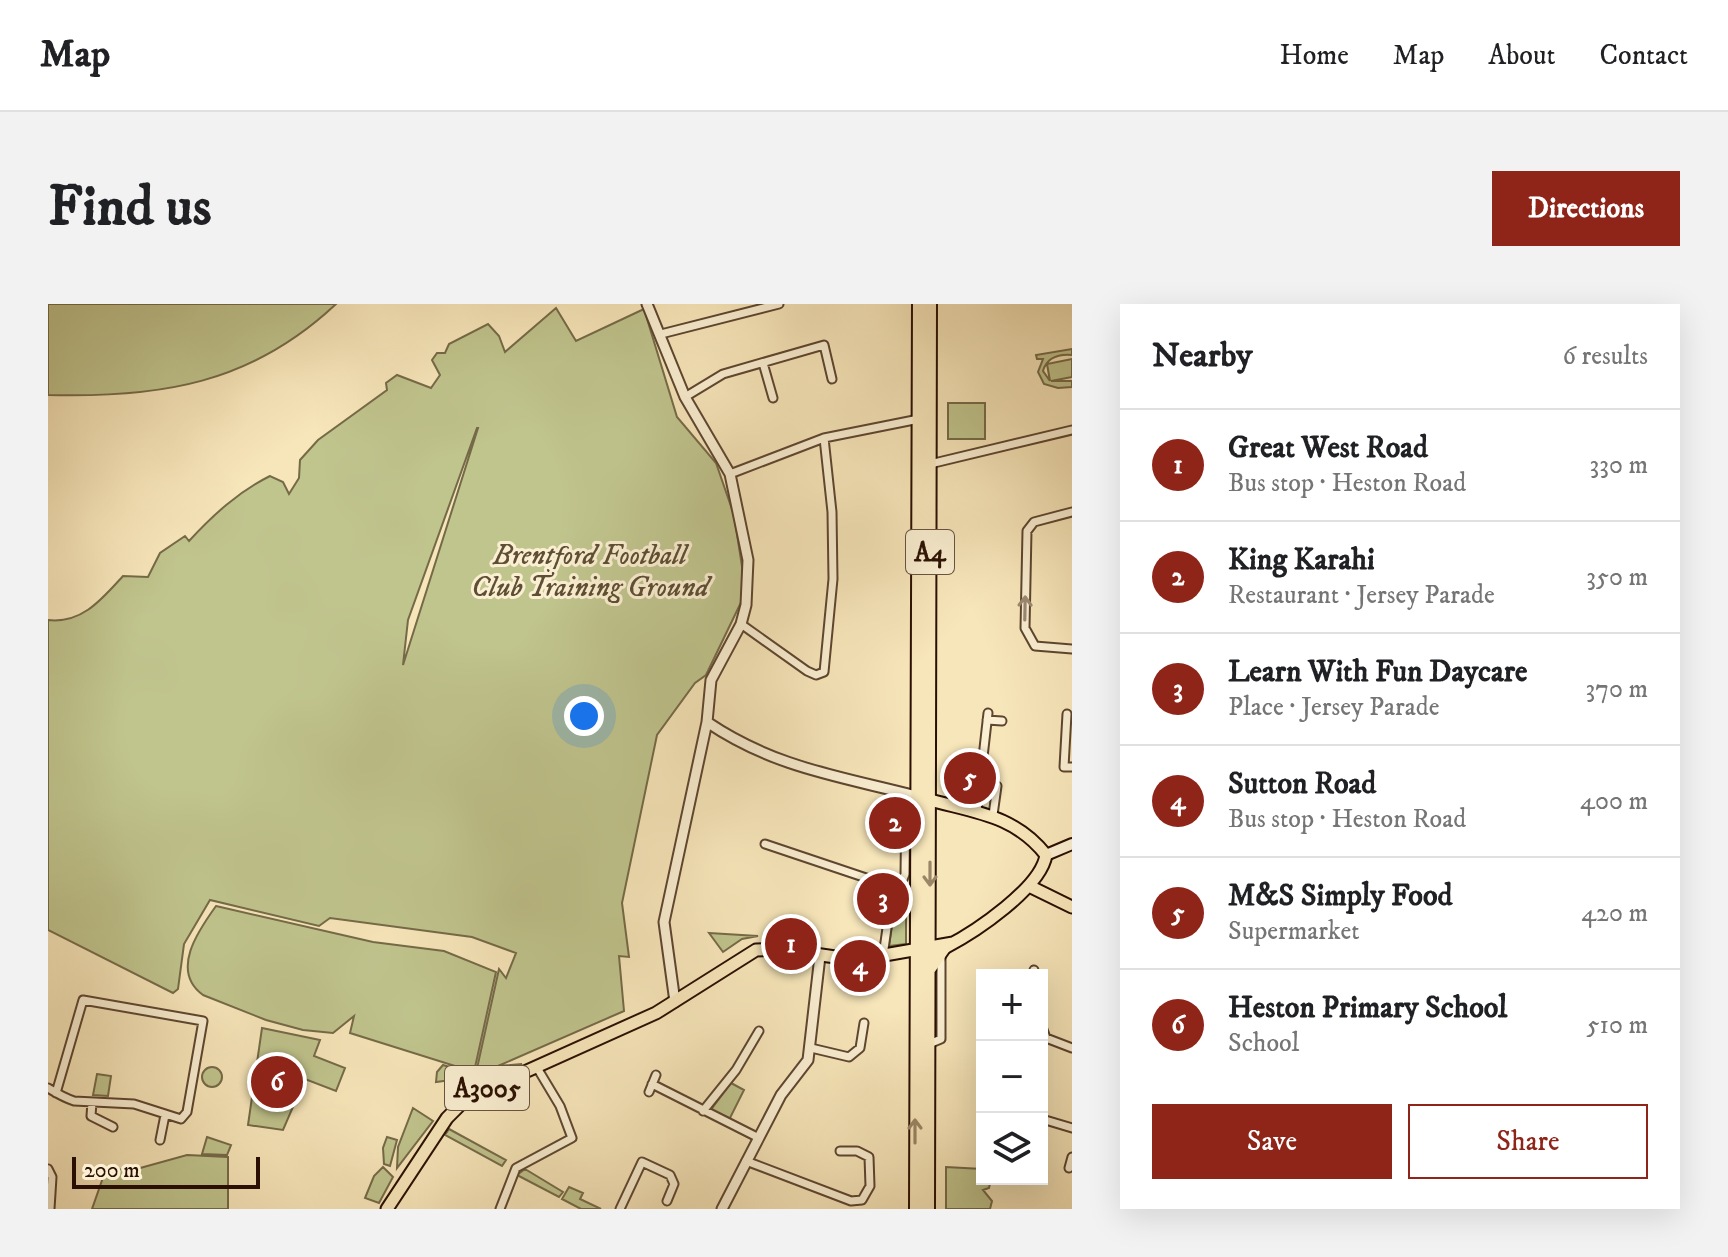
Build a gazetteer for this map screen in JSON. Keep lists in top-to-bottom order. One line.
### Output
{"streets":{"highway":["A4"],"main road":["A3005"]},"crossings":[["A4","A3005"]],"parks":["Brentford Football Club Training Ground"],"scale_bar":"200 m","page":{"header":"Map","nav":["Home","Map","About","Contact"],"buttons":["Directions",["Save","Share"]],"title":"Find us","heading":["Nearby","6 results"],"list":[{"mark":"1","name":"Great West Road","note":"Bus stop · Heston Road","value":"330 m"},{"mark":"2","name":"King Karahi","note":"Restaurant · Jersey Parade","value":"350 m"},{"mark":"3","name":"Learn With Fun Daycare","note":"Place · Jersey Parade","value":"370 m"},{"mark":"4","name":"Sutton Road","note":"Bus stop · Heston Road","value":"400 m"},{"mark":"5","name":"M&S Simply Food","note":"Supermarket","value":"420 m"},{"mark":"6","name":"Heston Primary School","note":"School","value":"510 m"}],"pins":["5","2","3","1","4","6"],"map_buttons":["+","−"],"scale":"200 m"}}
